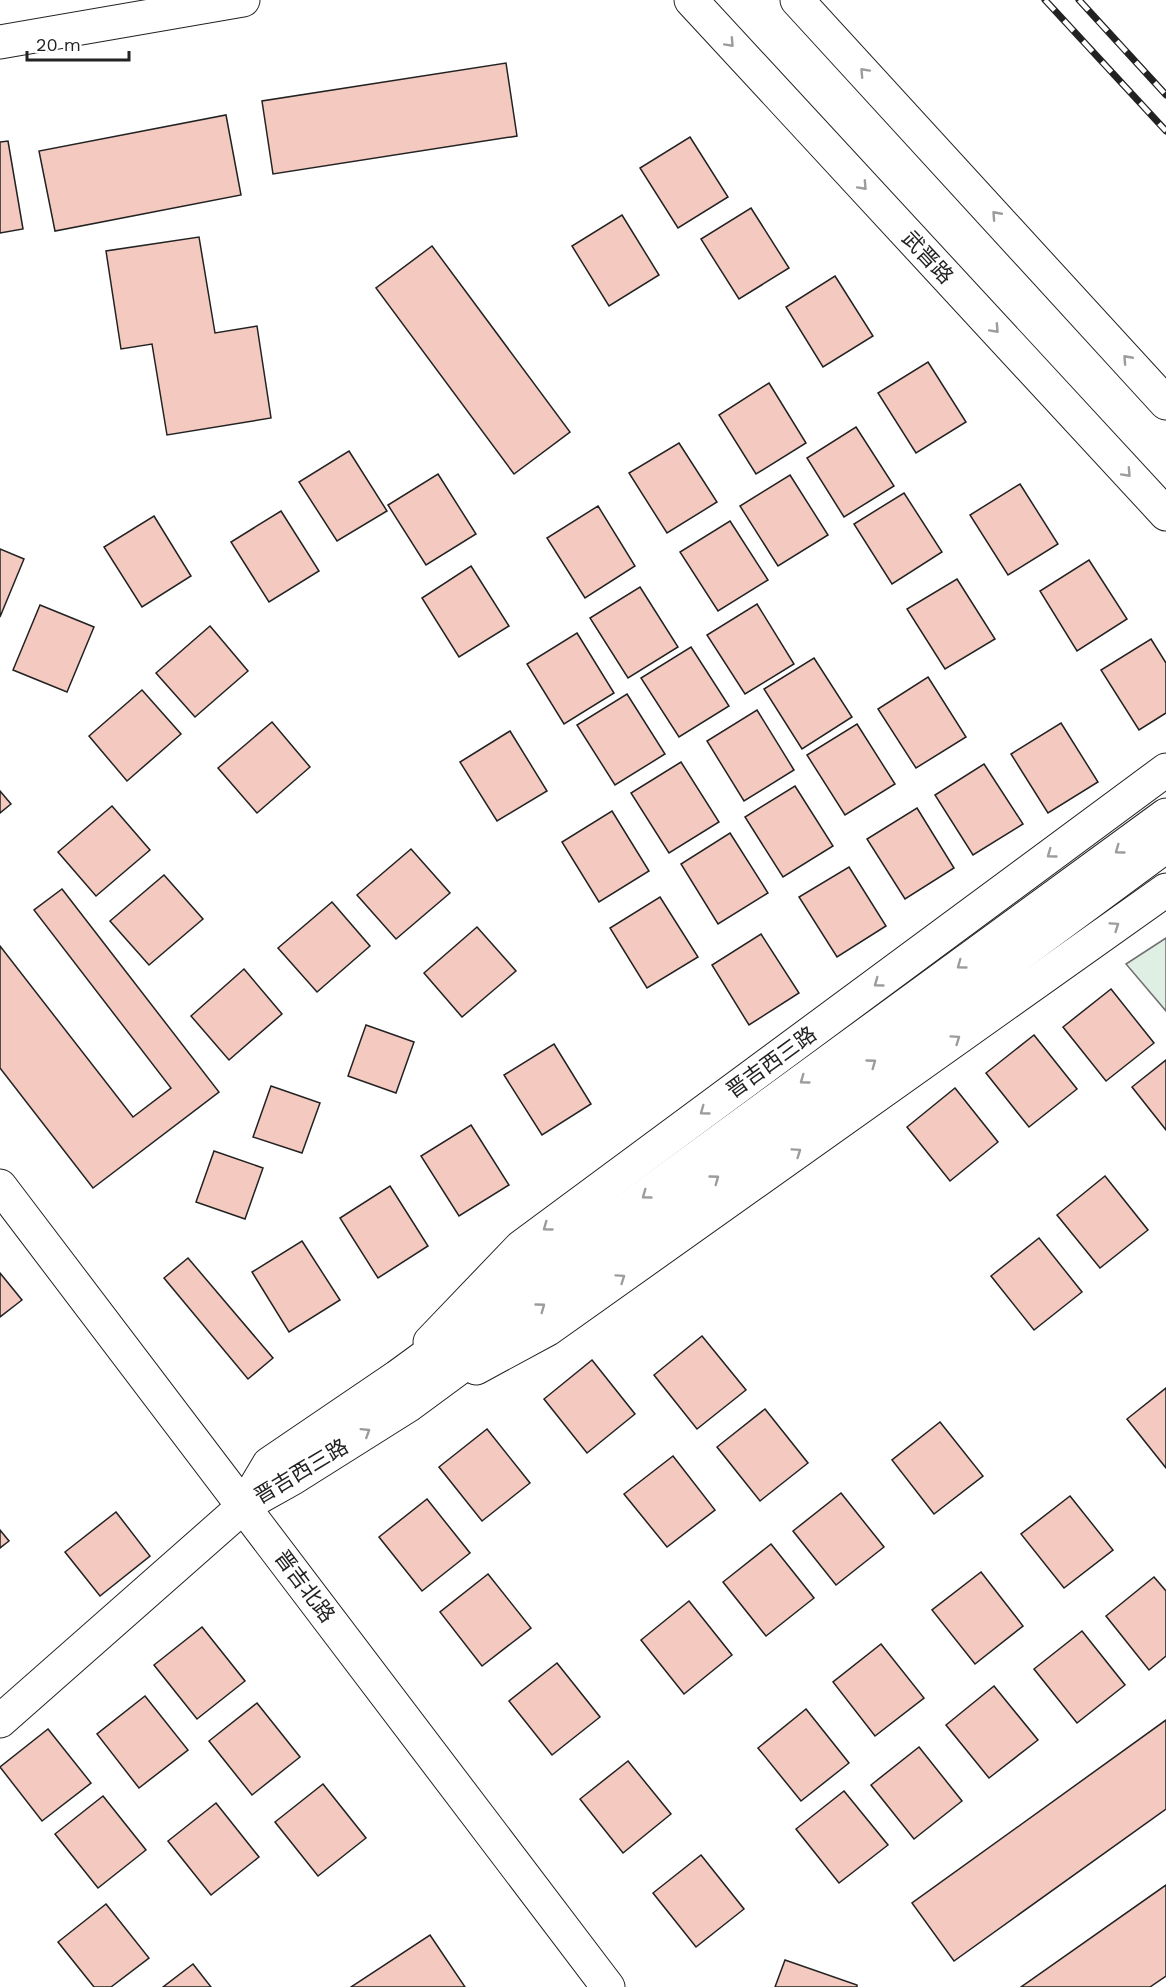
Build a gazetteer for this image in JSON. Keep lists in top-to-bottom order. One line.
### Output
{"streets":{"street":["武晋路","晋吉西三路","晋吉北路"]},"crossings":[["晋吉西三路","晋吉北路"]],"scale_bar":"20 m"}
